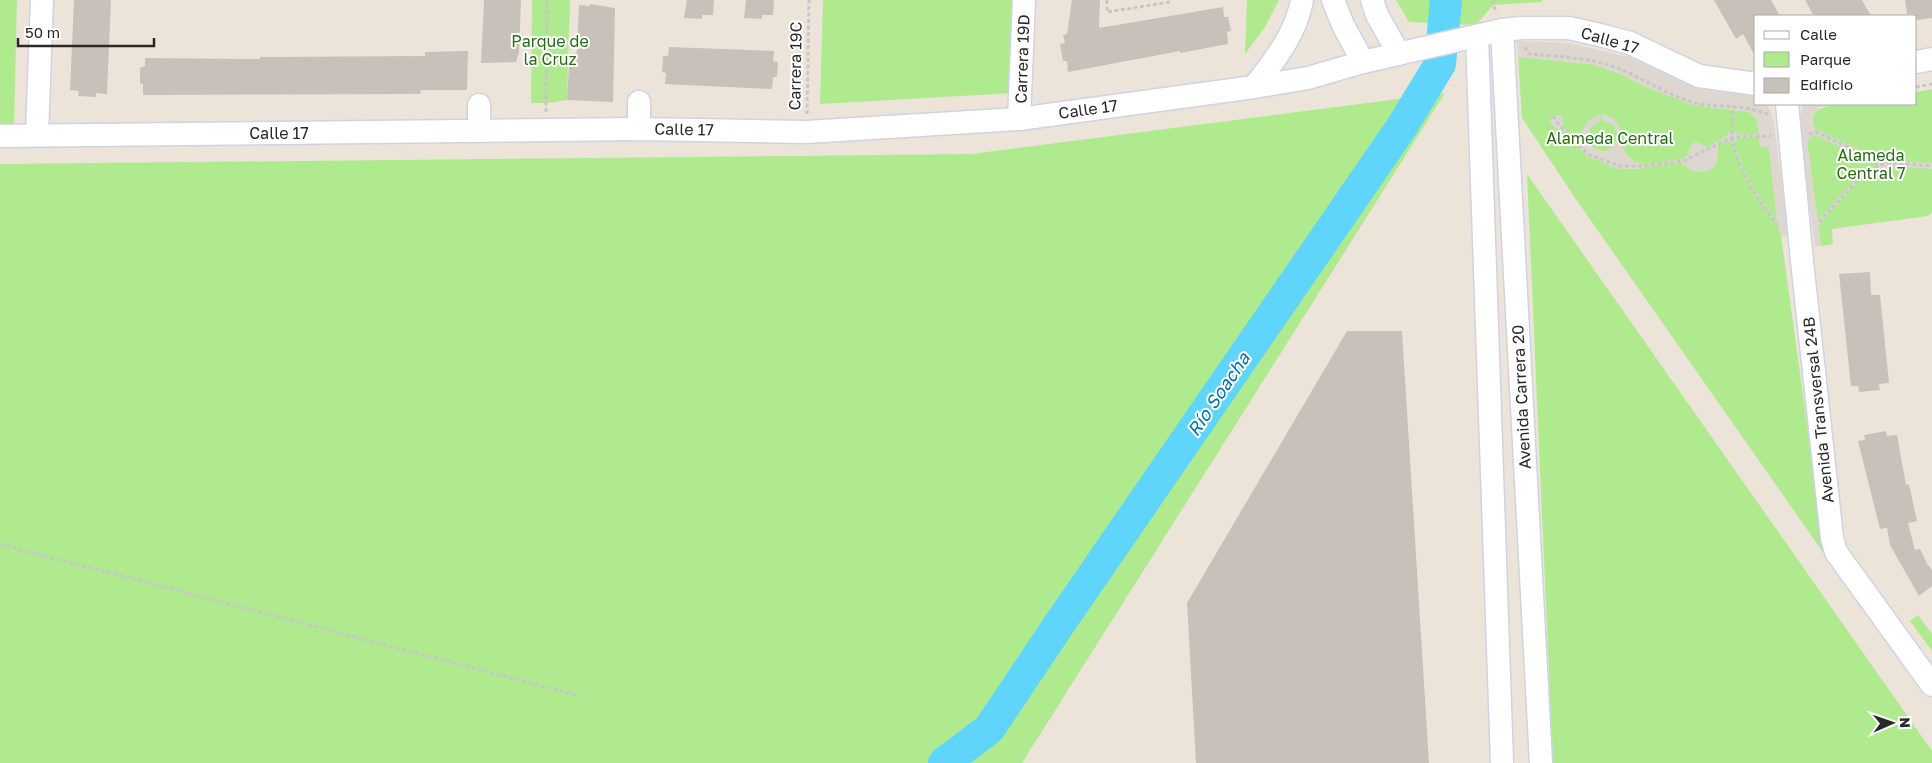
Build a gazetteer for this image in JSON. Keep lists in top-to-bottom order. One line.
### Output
{"streets":{"street":["Calle 17","Carrera 19D","Avenida Carrera 20","Avenida Transversal 24B"],"path":["Carrera 19C"]},"crossings":[["Calle 17","Carrera 19D"],["Calle 17","Carrera 19C"],["Calle 17","Avenida Carrera 20"]],"water":["Río Soacha"],"parks":["Parque de la Cruz","Alameda Central","Alameda Central 7"],"legend":["Calle","Parque","Edificio"],"scale_bar":"50 m","north":"right"}
